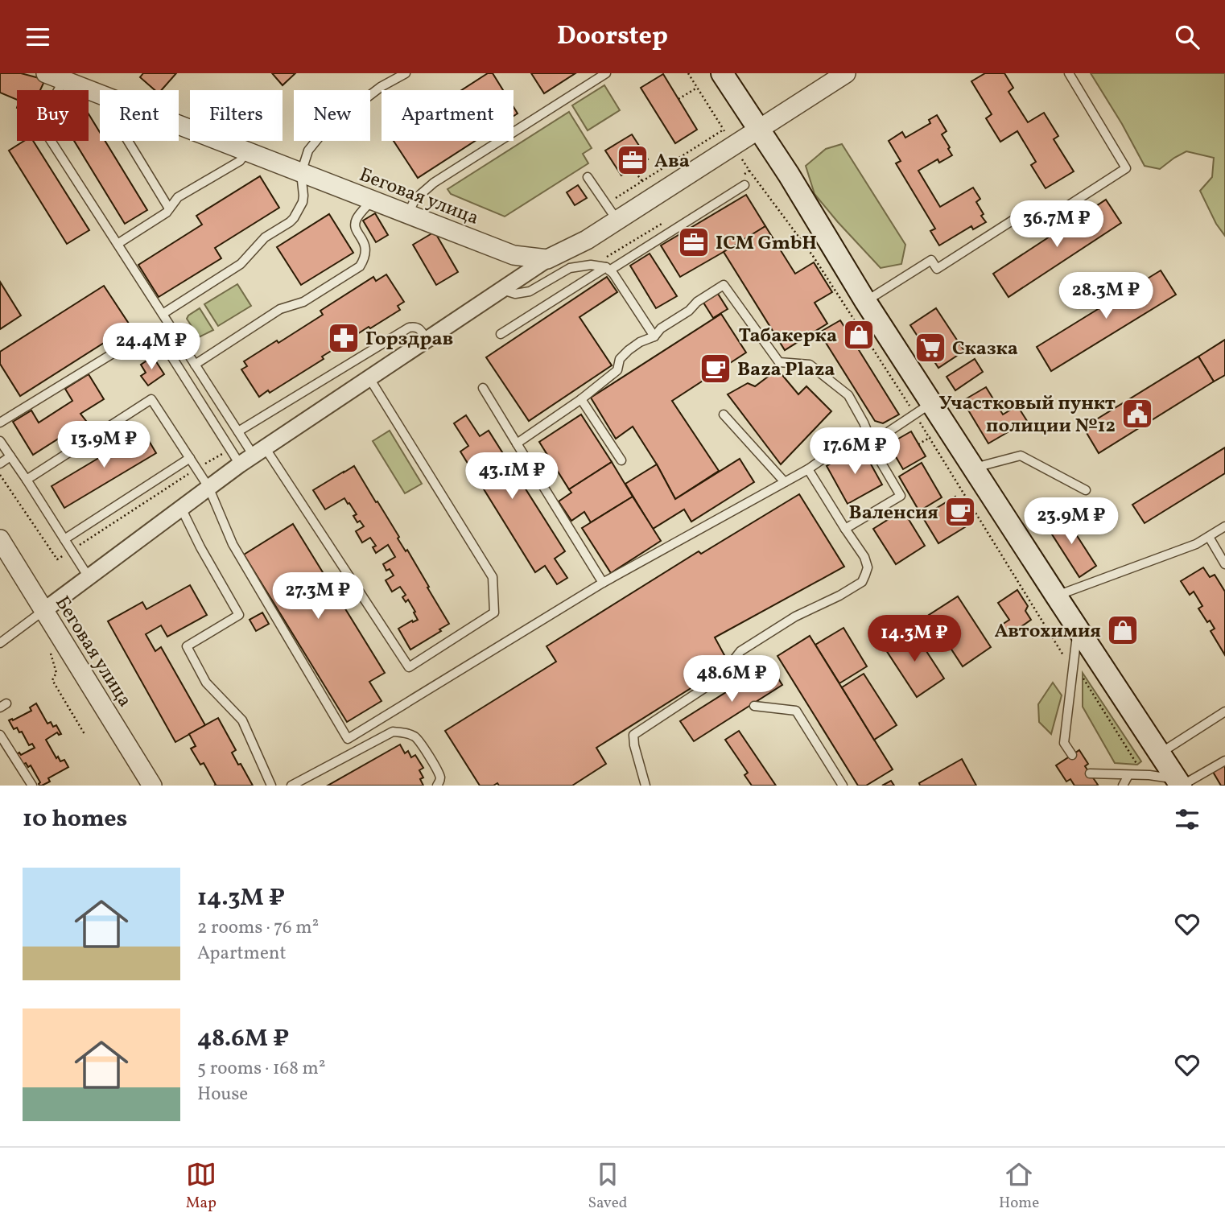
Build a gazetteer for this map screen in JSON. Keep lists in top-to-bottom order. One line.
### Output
{"streets":{"street":["Беговая улица"]},"places":{"office":["Ава","ICM GmbH"],"shop":["Табакерка","Автохимия"],"pharmacy":["Горздрав"],"supermarket":["Сказка"],"cafe":["Baza Plaza","Валенсия"],"public building":["Участковый пункт полиции №12"]},"page":{"header":"Doorstep","chip":["Buy","Rent","Filters","New","Apartment"],"price":["36.7M ₽","28.3M ₽","24.4M ₽","13.9M ₽","17.6M ₽","43.1M ₽","23.9M ₽","27.3M ₽","14.3M ₽","48.6M ₽"],"heading":"10 homes","list":[{"name":"14.3M ₽","note":"2 rooms · 76 m² · Apartment"},{"name":"48.6M ₽","note":"5 rooms · 168 m² · House"}],"tabs":["Map","Saved","Home"]}}
